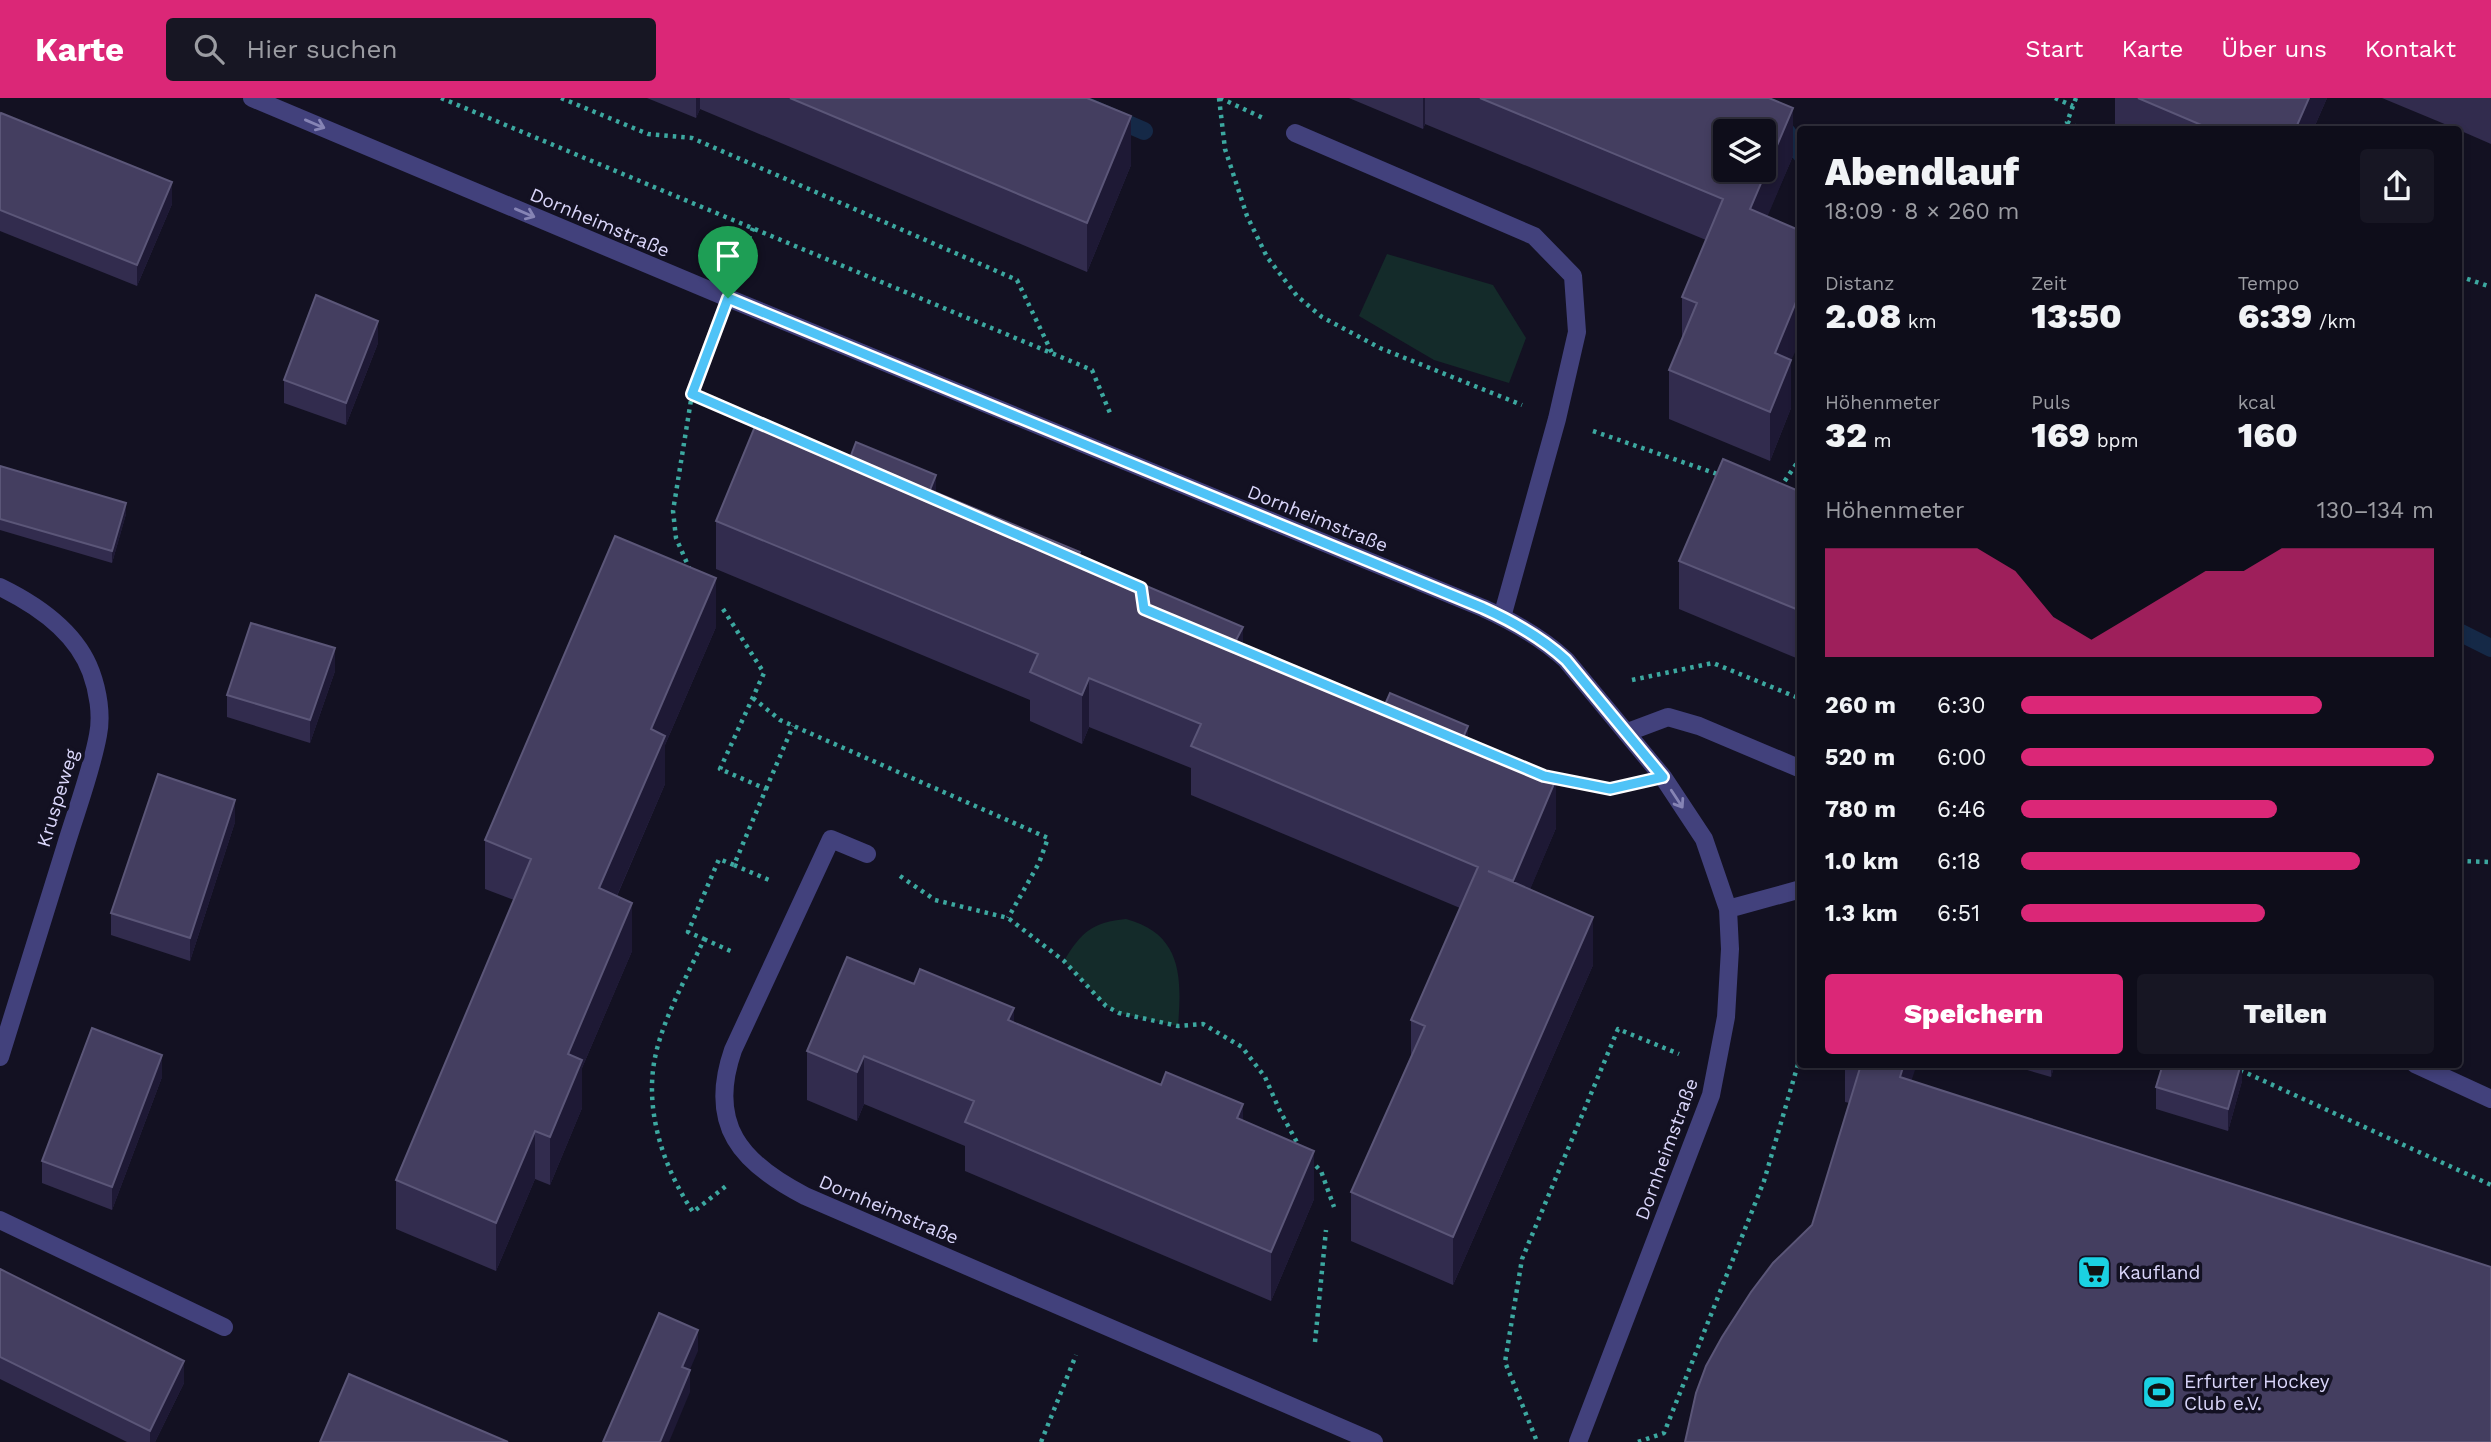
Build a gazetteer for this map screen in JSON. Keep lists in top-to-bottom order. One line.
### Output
{"streets":{"street":["Dornheimstraße","Kruspeweg"]},"places":{"supermarket":["Kaufland"],"sports":["Erfurter Hockey Club e.V."]},"page":{"header":"Karte","search":"Hier suchen","nav":["Start","Karte","Über uns","Kontakt"],"heading":["Abendlauf","18:09 · 8 × 260 m"],"stats":[["Distanz","2.08 km"],["Zeit","13:50"],["Tempo","6:39 /km"],["Höhenmeter","32 m"],["Puls","169 bpm"],["kcal","160"]],"chart":["Höhenmeter","130–134 m"],"list":[{"name":"260 m","note":"6:30"},{"name":"520 m","note":"6:00"},{"name":"780 m","note":"6:46"},{"name":"1.0 km","note":"6:18"},{"name":"1.3 km","note":"6:51"}],"buttons":["Speichern","Teilen"]}}
